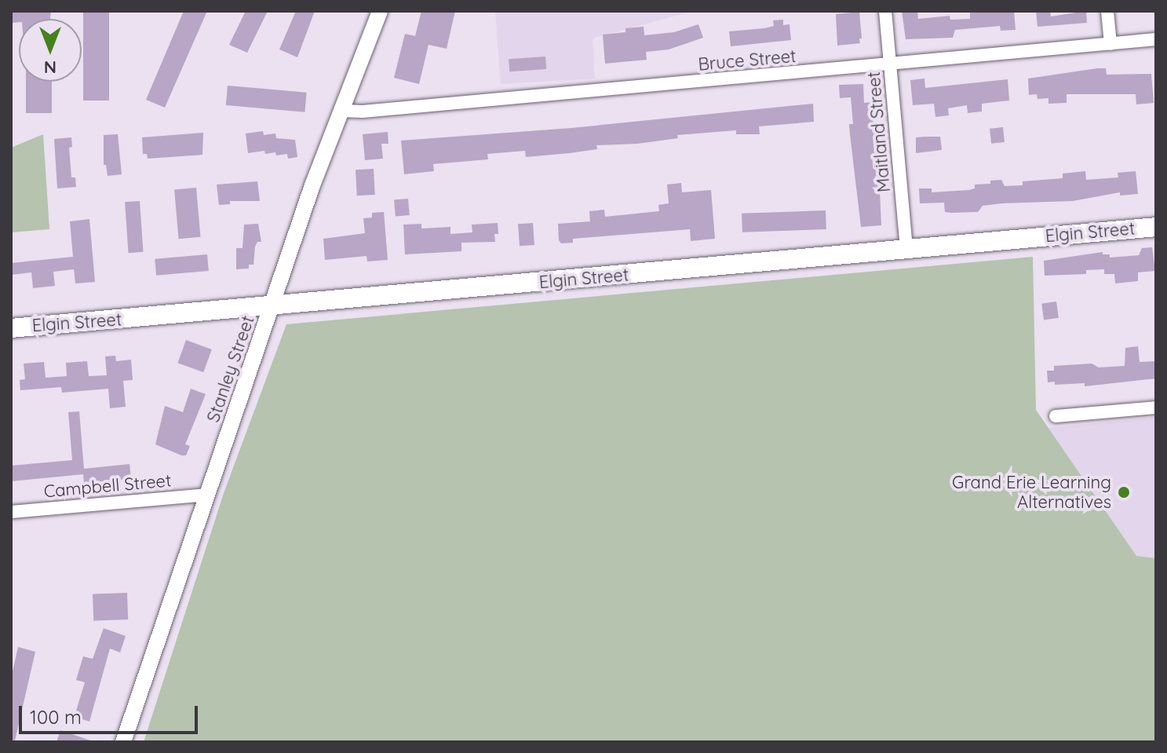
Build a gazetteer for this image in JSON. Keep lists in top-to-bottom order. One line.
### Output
{"streets":{"main road":["Elgin Street"],"street":["Bruce Street","Maitland Street","Stanley Street","Campbell Street"]},"crossings":[["Bruce Street","Maitland Street"],["Bruce Street","Stanley Street"],["Maitland Street","Elgin Street"],["Elgin Street","Stanley Street"],["Stanley Street","Campbell Street"]],"places":["Grand Erie Learning Alternatives"],"scale_bar":"100 m","north":"bottom"}
